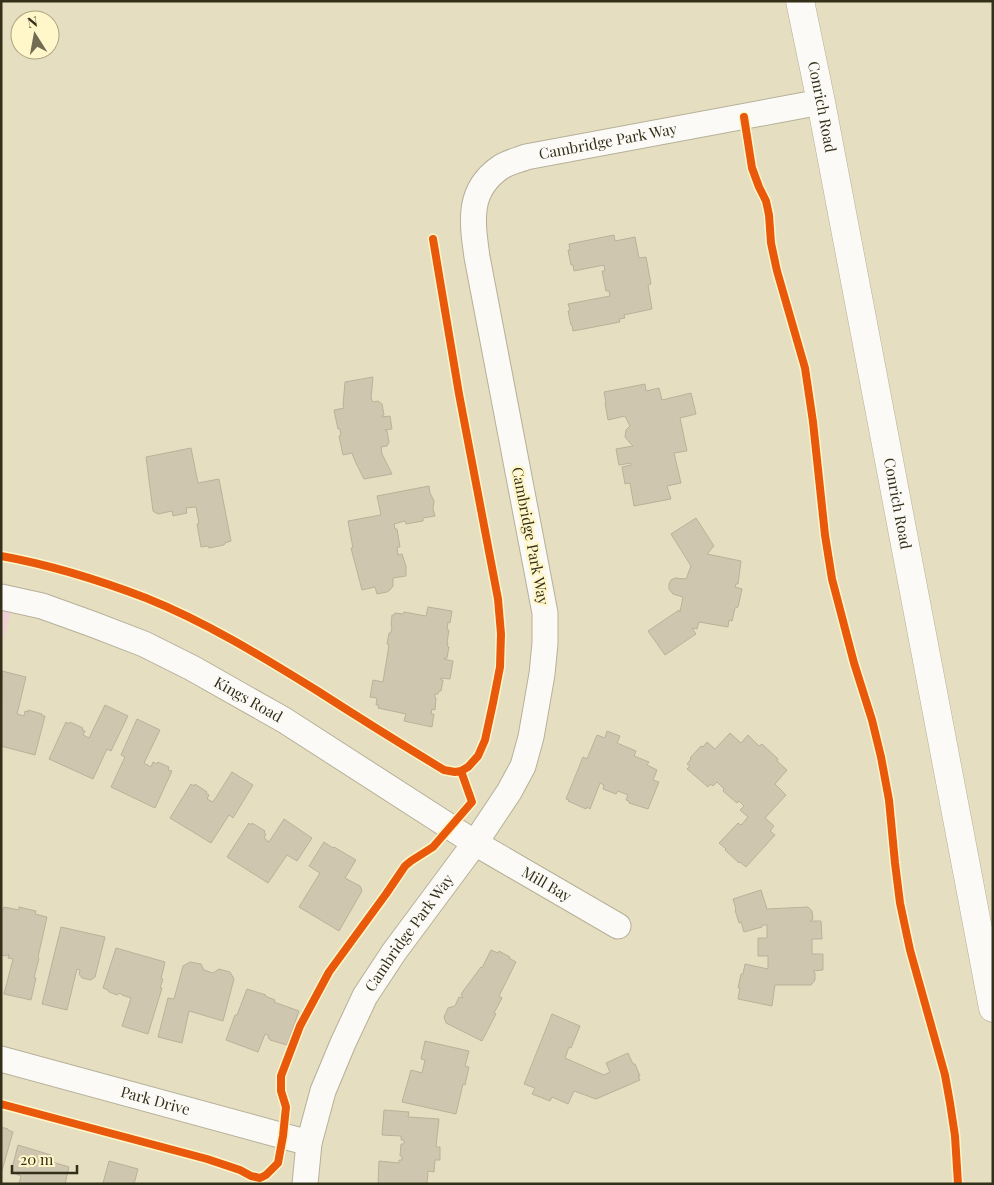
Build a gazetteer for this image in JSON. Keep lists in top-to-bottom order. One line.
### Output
{"streets":{"street":["Conrich Road","Cambridge Park Way","Kings Road","Mill Bay","Park Drive"]},"crossings":[["Conrich Road","Cambridge Park Way"],["Cambridge Park Way","Kings Road"],["Cambridge Park Way","Mill Bay"],["Cambridge Park Way","Park Drive"],["Kings Road","Mill Bay"]],"scale_bar":"20 m","north":"top"}
